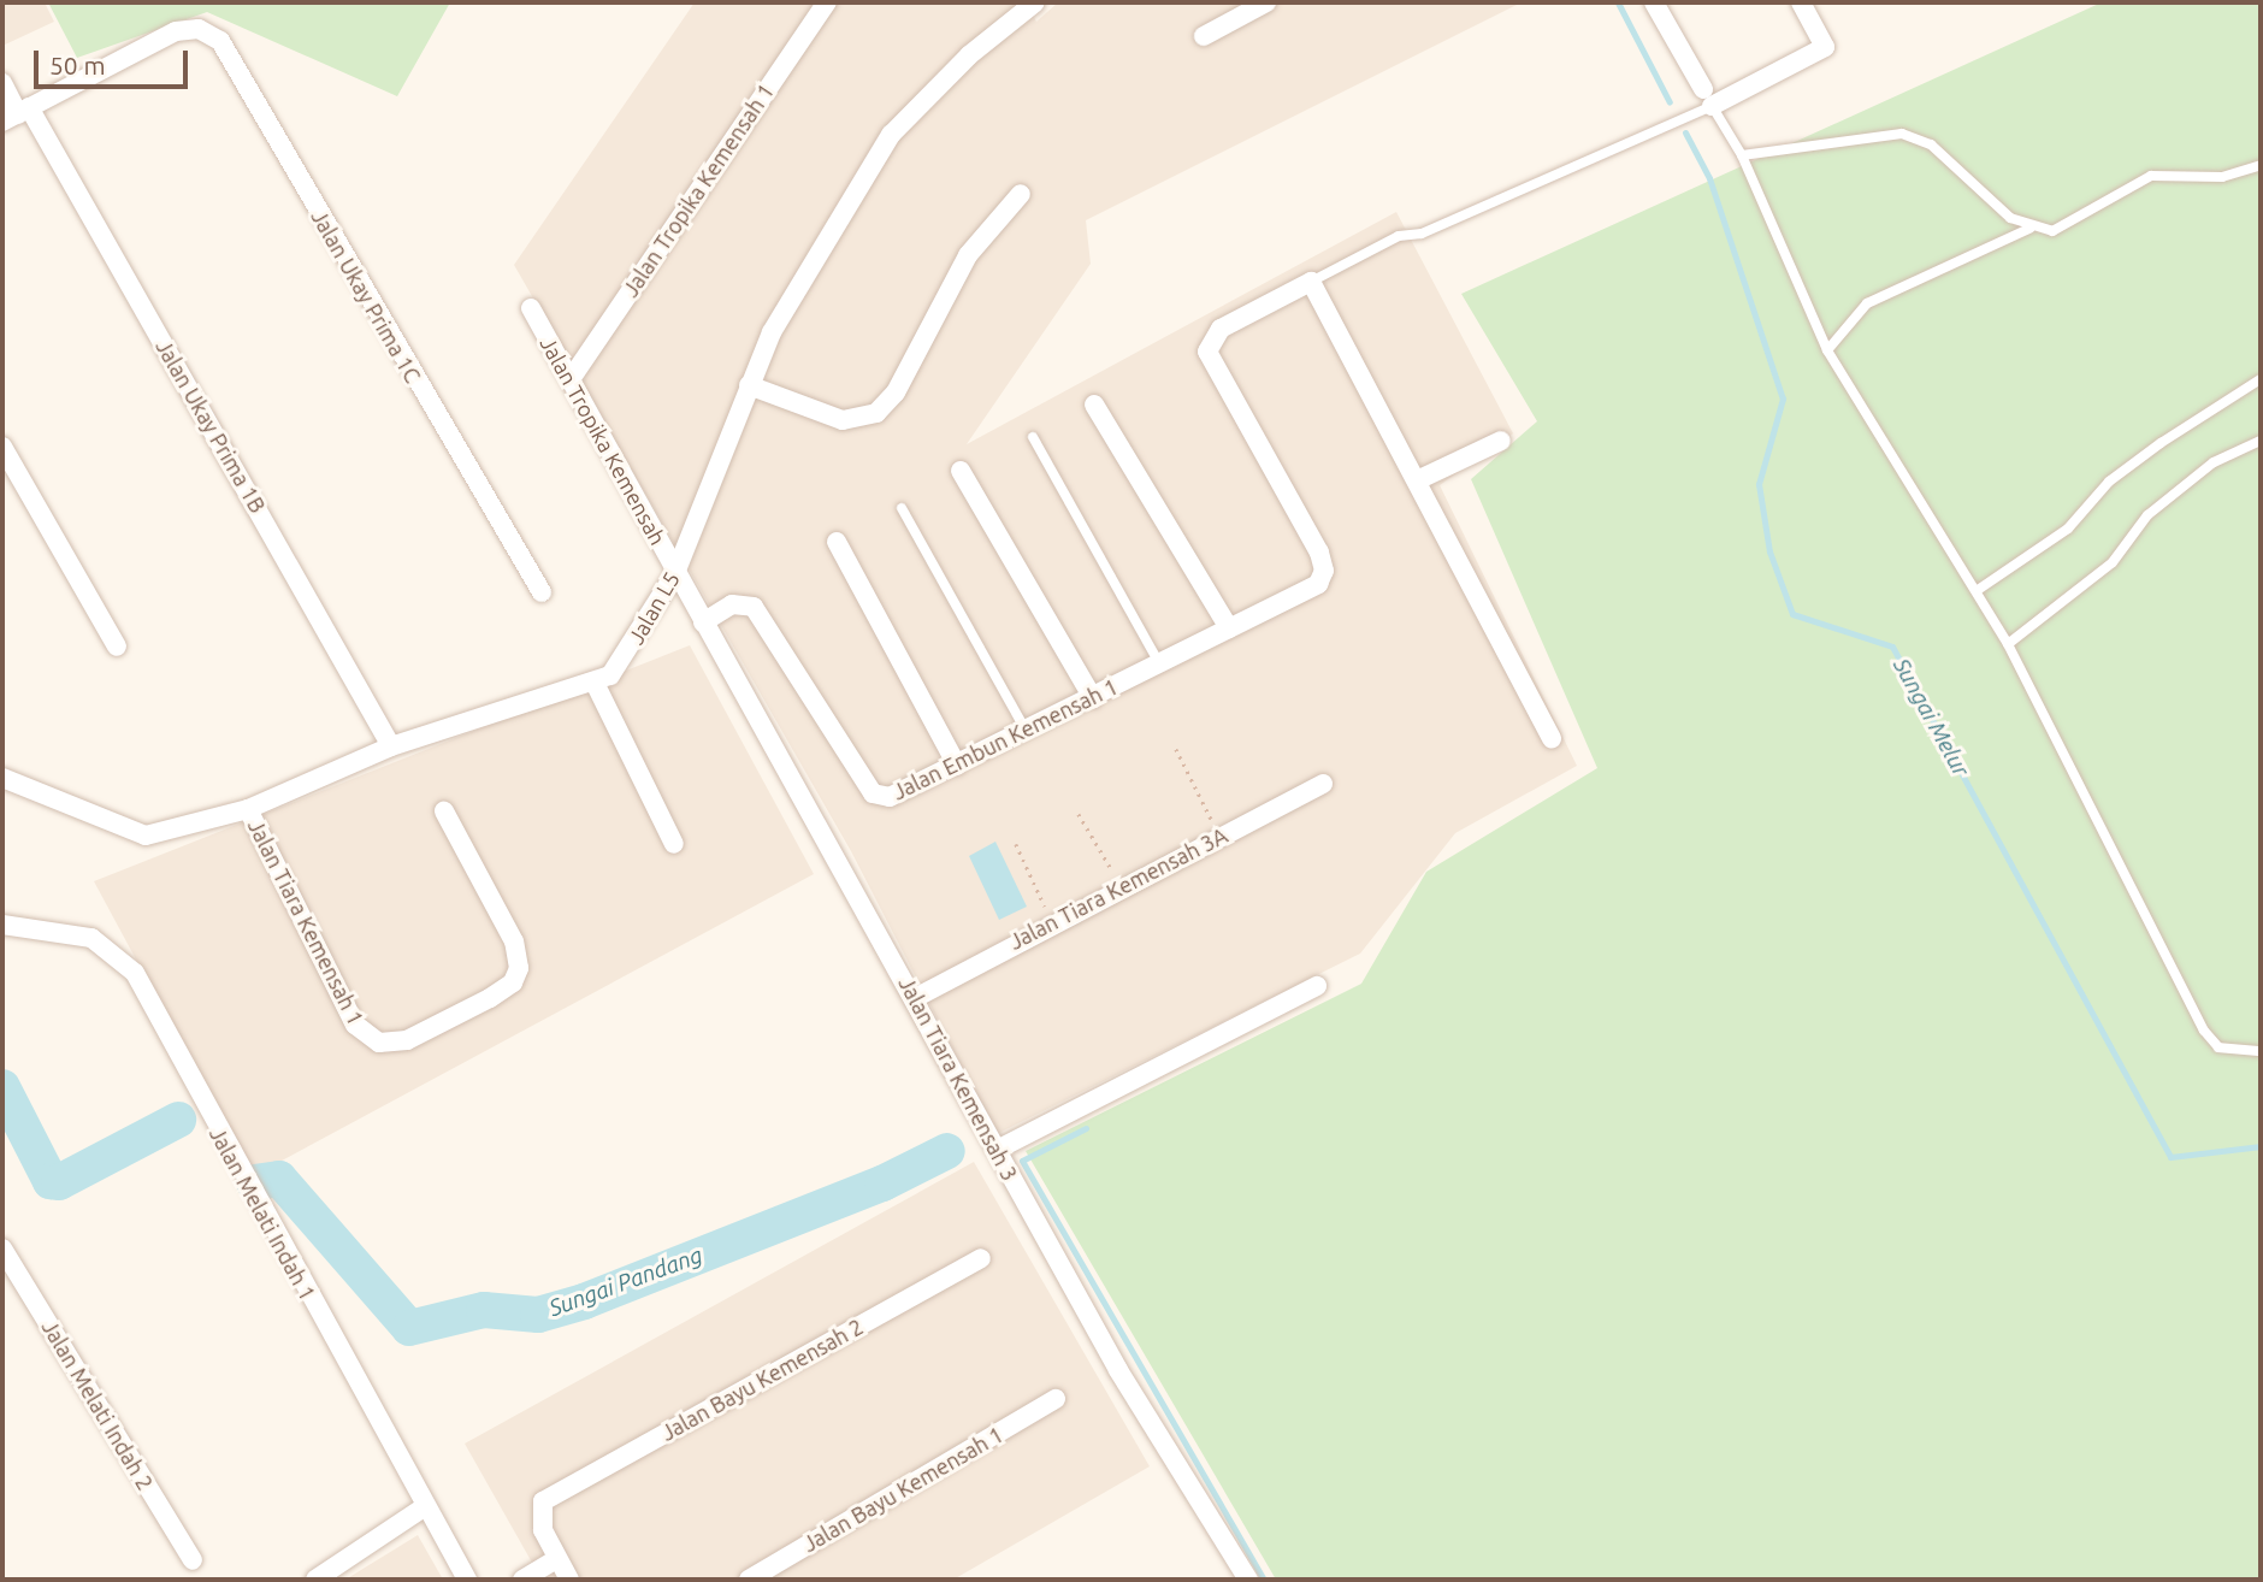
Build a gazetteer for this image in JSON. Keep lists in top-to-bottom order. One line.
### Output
{"streets":{"street":["Jalan Tropika Kemensah 1","Jalan Ukay Prima 1C","Jalan Ukay Prima 1B","Jalan Tropika Kemensah","Jalan L5","Jalan Embun Kemensah 1","Jalan Tiara Kemensah 3A","Jalan Tiara Kemensah 1","Jalan Tiara Kemensah 3","Jalan Melati Indah 1","Jalan Bayu Kemensah 2","Jalan Melati Indah 2","Jalan Bayu Kemensah 1"]},"crossings":[["Jalan Tropika Kemensah 1","Jalan Tropika Kemensah"],["Jalan Ukay Prima 1C","Jalan Ukay Prima 1B"],["Jalan Ukay Prima 1B","Jalan L5"],["Jalan Tropika Kemensah","Jalan L5"],["Jalan Tropika Kemensah","Jalan Tiara Kemensah 3"],["Jalan L5","Jalan Tiara Kemensah 1"],["Jalan L5","Jalan Tiara Kemensah 3"],["Jalan Embun Kemensah 1","Jalan Tiara Kemensah 3"],["Jalan Tiara Kemensah 3A","Jalan Tiara Kemensah 3"]],"water":["Sungai Melur","Sungai Pandang"],"scale_bar":"50 m"}
